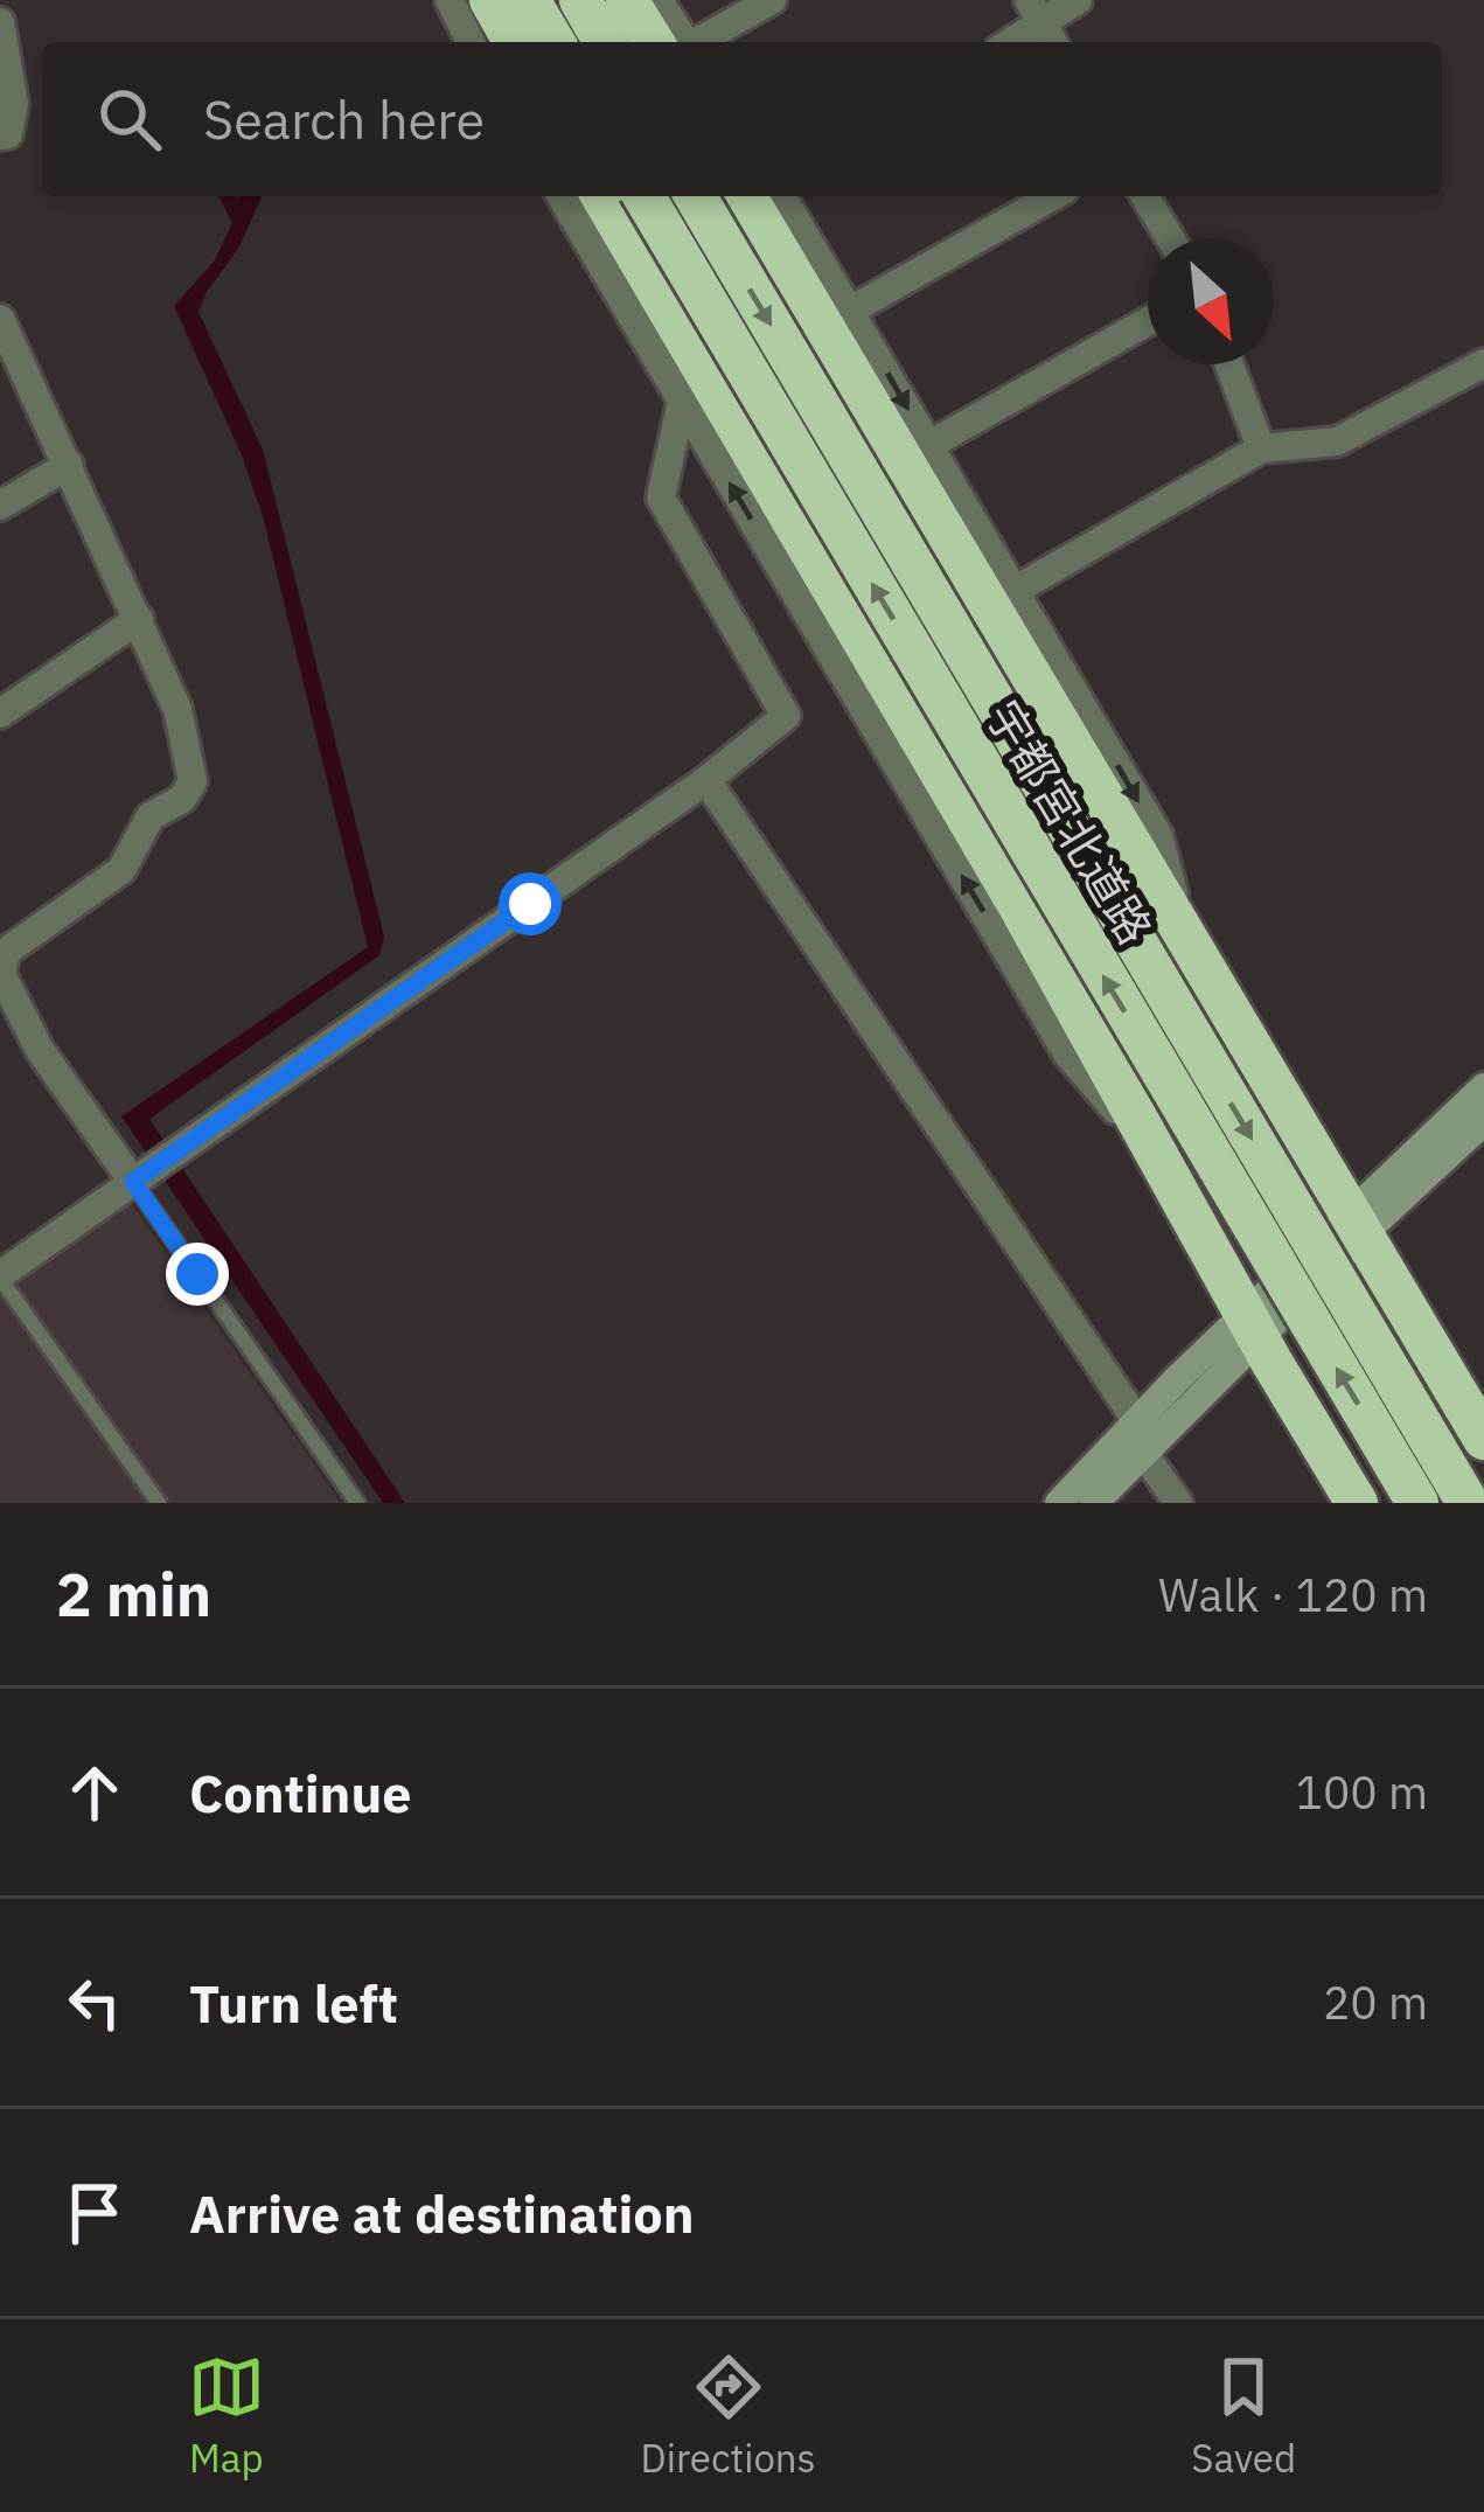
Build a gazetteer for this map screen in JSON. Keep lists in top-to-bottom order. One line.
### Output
{"streets":{"highway":["宇都宮北道路"]},"north":"bottom right","page":{"search":"Search here","heading":["2 min","Walk · 120 m"],"list":[["Continue","100 m"],["Turn left","20 m"],"Arrive at destination"],"nav":["Map","Directions","Saved"]}}
